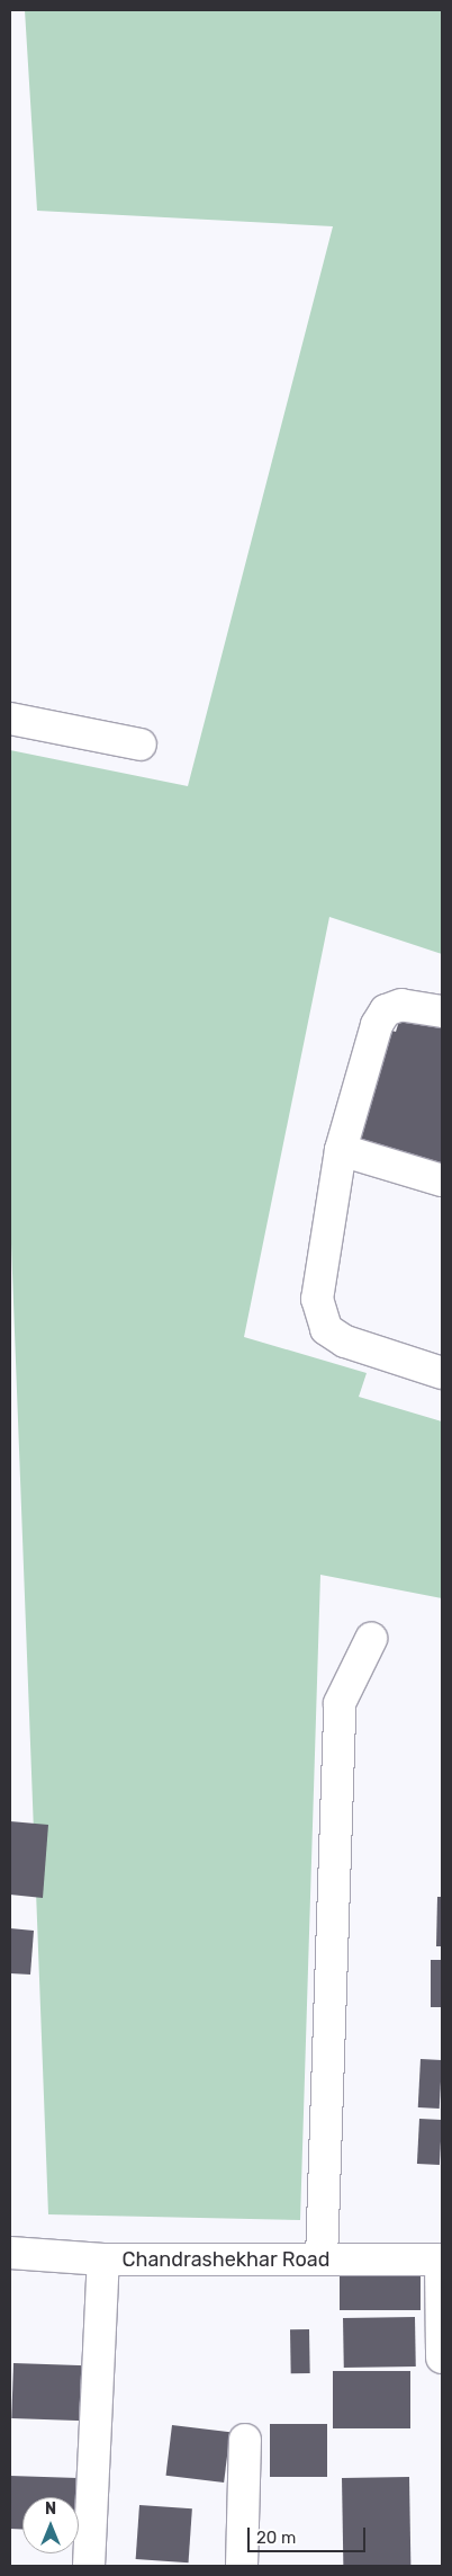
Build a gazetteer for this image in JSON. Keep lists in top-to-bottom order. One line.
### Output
{"streets":{"street":["Chandrashekhar Road"]},"scale_bar":"20 m","north":"top"}
